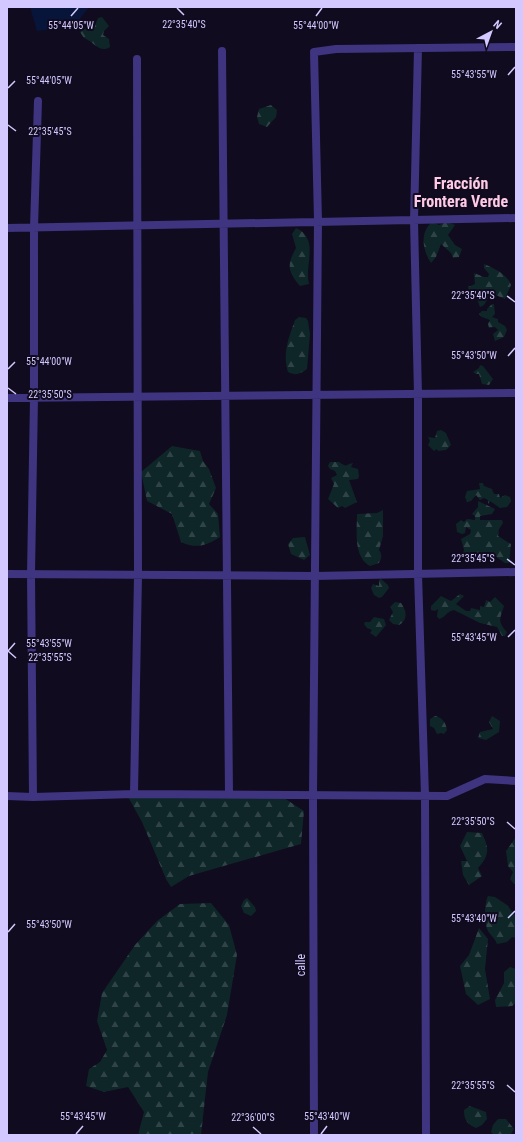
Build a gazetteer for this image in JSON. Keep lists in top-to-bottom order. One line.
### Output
{"streets":{"street":["calle"]},"districts":["Fracción Frontera Verde"],"north":"top right","coordinates":["22°35'40\"S","55°44'05\"W","55°44'00\"W","55°43'55\"W","22°35'45\"S","55°43'50\"W","22°35'50\"S","55°43'45\"W","22°35'55\"S","55°43'40\"W","22°36'00\"S"]}
